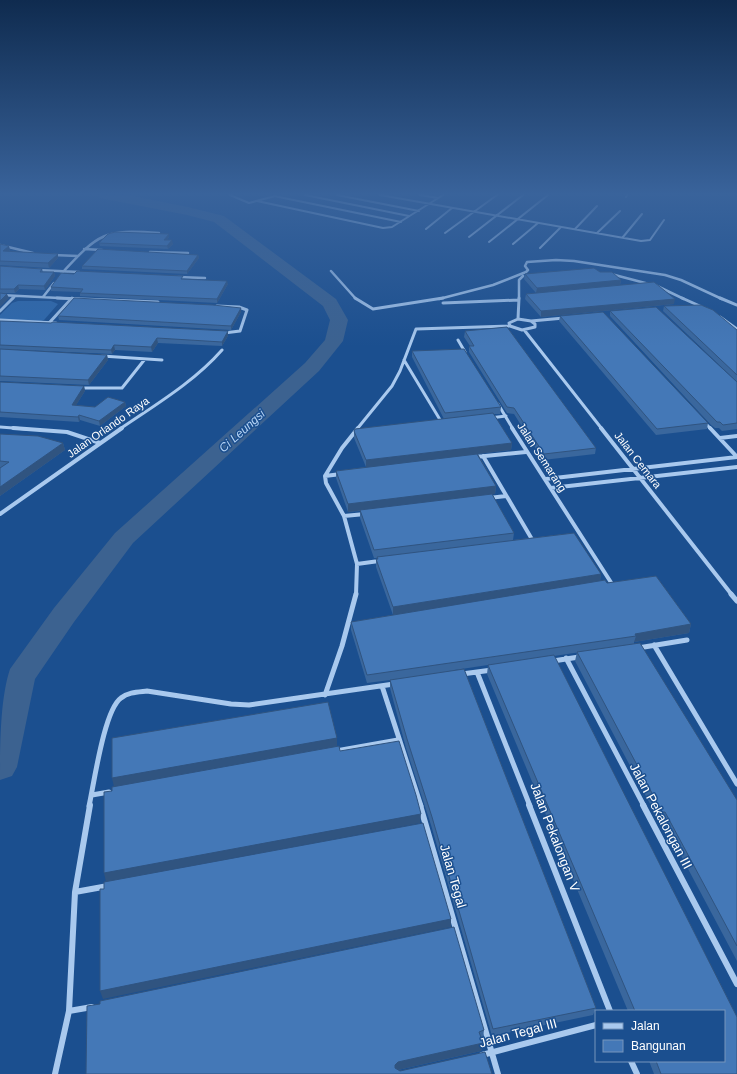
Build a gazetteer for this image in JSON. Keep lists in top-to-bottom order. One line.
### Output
{"streets":{"street":["Jalan Orlando Raya","Jalan Semarang","Jalan Cemara","Jalan Pekalongan III","Jalan Pekalongan V","Jalan Tegal","Jalan Tegal III"]},"crossings":[["Jalan Tegal","Jalan Tegal III"]],"water":["Ci Leungsi"],"legend":["Jalan","Bangunan"]}
